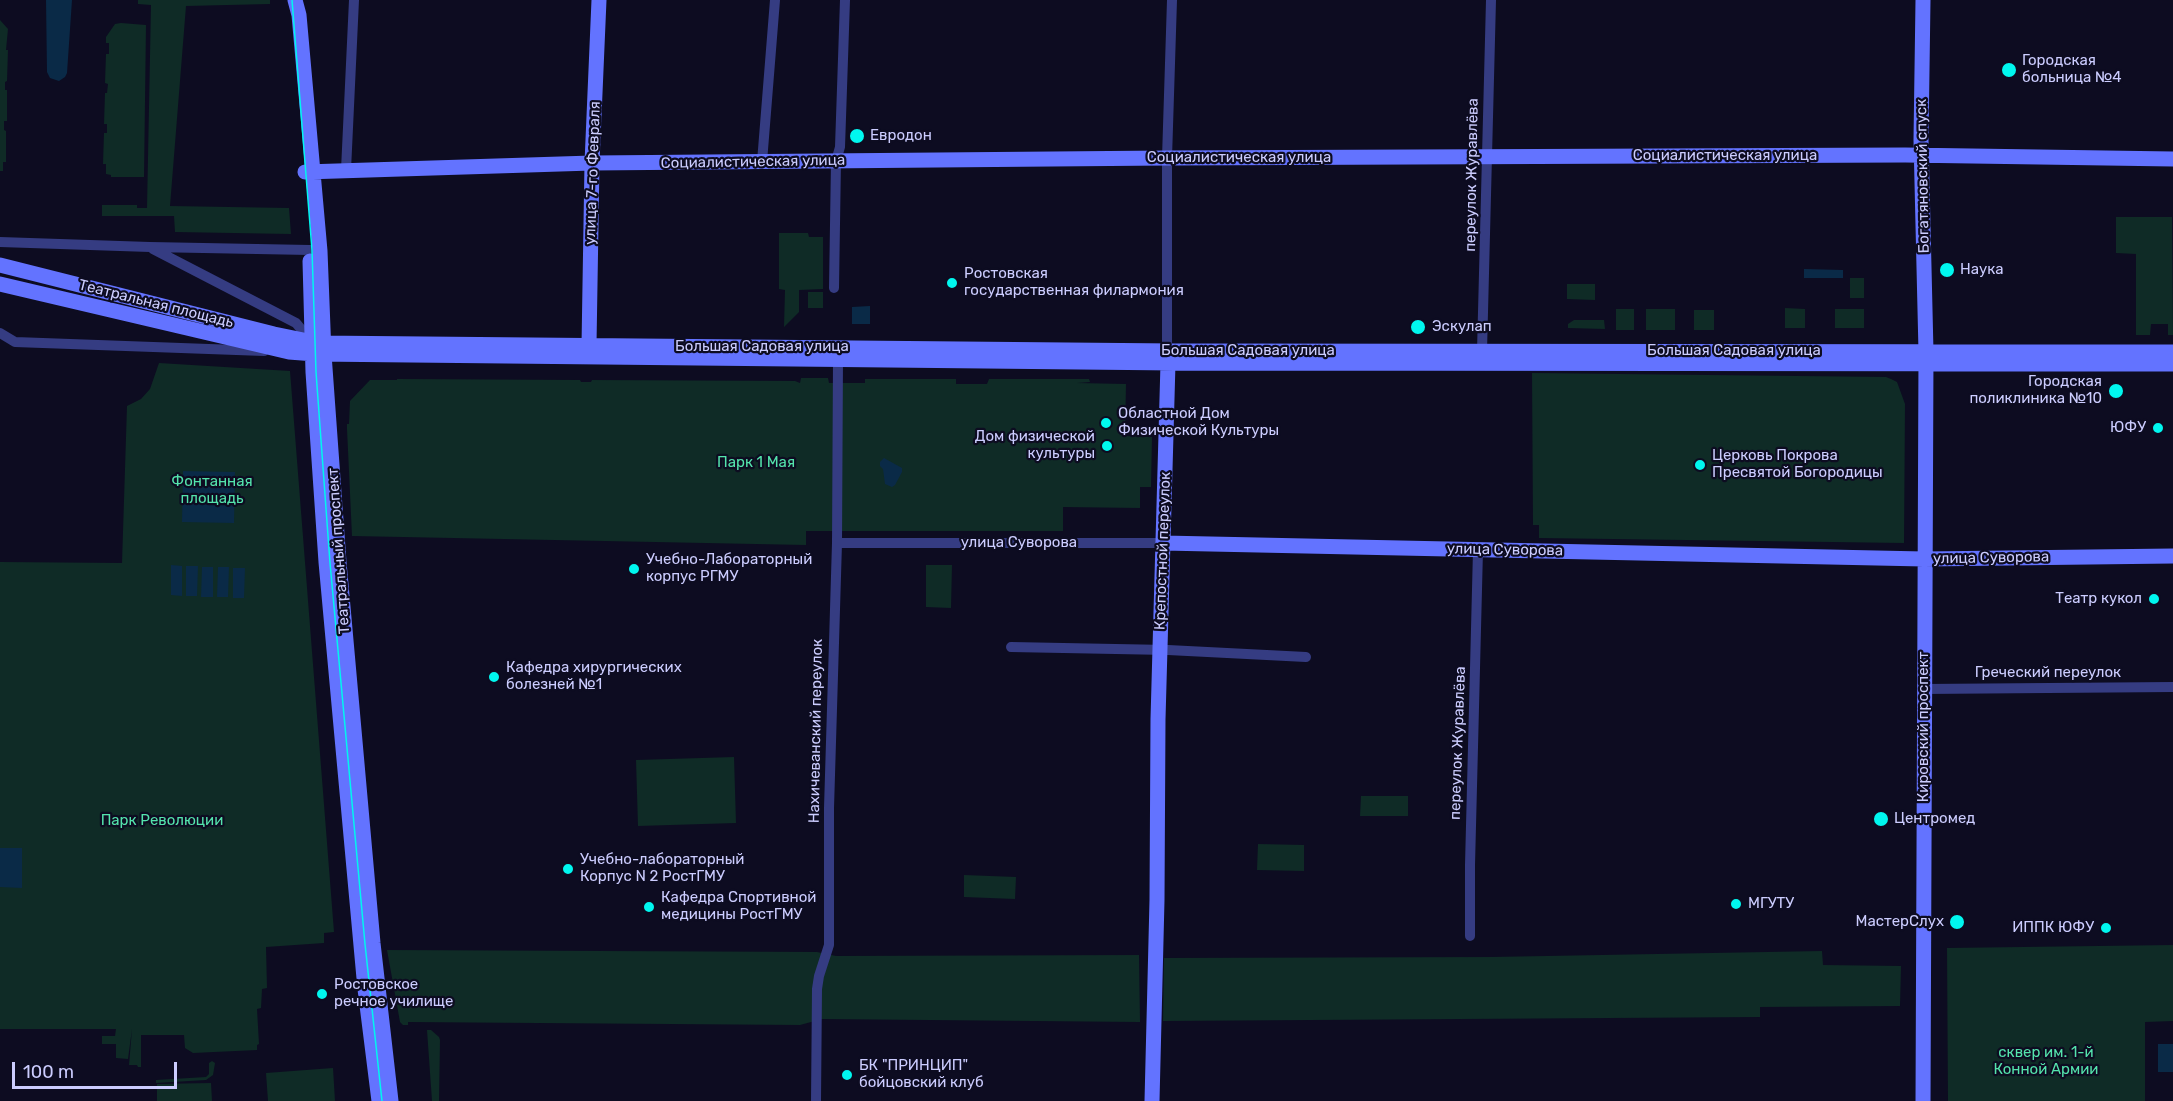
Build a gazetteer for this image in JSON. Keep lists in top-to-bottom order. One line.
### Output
{"streets":{"main road":["Социалистическая улица","улица 7-го Февраля","Богатяновский спуск","Театральная площадь","Большая Садовая улица","улица Суворова","Театральный проспект","Крепостной переулок","Кировский проспект"],"street":["переулок Журавлёва","Греческий переулок","Нахичеванский переулок"]},"crossings":[["Социалистическая улица","улица 7-го Февраля"],["Социалистическая улица","переулок Журавлёва"],["Социалистическая улица","Богатяновский спуск"],["Социалистическая улица","Театральный проспект"],["Социалистическая улица","Крепостной переулок"],["улица 7-го Февраля","Большая Садовая улица"],["переулок Журавлёва","Большая Садовая улица"],["переулок Журавлёва","улица Суворова"],["Богатяновский спуск","Большая Садовая улица"],["Богатяновский спуск","Кировский проспект"],["Театральная площадь","Большая Садовая улица"],["Театральная площадь","Театральный проспект"],["Большая Садовая улица","Театральный проспект"],["Большая Садовая улица","Крепостной переулок"],["Большая Садовая улица","Кировский проспект"],["Большая Садовая улица","Нахичеванский переулок"],["улица Суворова","Крепостной переулок"],["улица Суворова","Кировский проспект"],["улица Суворова","Нахичеванский переулок"],["Греческий переулок","Кировский проспект"]],"parks":["Парк 1 Мая","Фонтанная площадь","Парк Революции","сквер им. 1-й Конной Армии"],"places":["Городская больница №4","Евродон","Наука","Ростовская государственная филармония","Эскулап","Городская поликлиника №10","Областной Дом Физической Культуры","ЮФУ","Дом физической культуры","Церковь Покрова Пресвятой Богородицы","Учебно-Лабораторный корпус РГМУ","Театр кукол","Кафедра хирургических болезней №1","Центромед","Учебно-лабораторный Корпус N 2 РостГМУ","МГУТУ","Кафедра Спортивной медицины РостГМУ","МастерСлух","ИППК ЮФУ","Ростовское речное училище","БК \"ПРИНЦИП\" бойцовский клуб"],"scale_bar":"100 m"}
